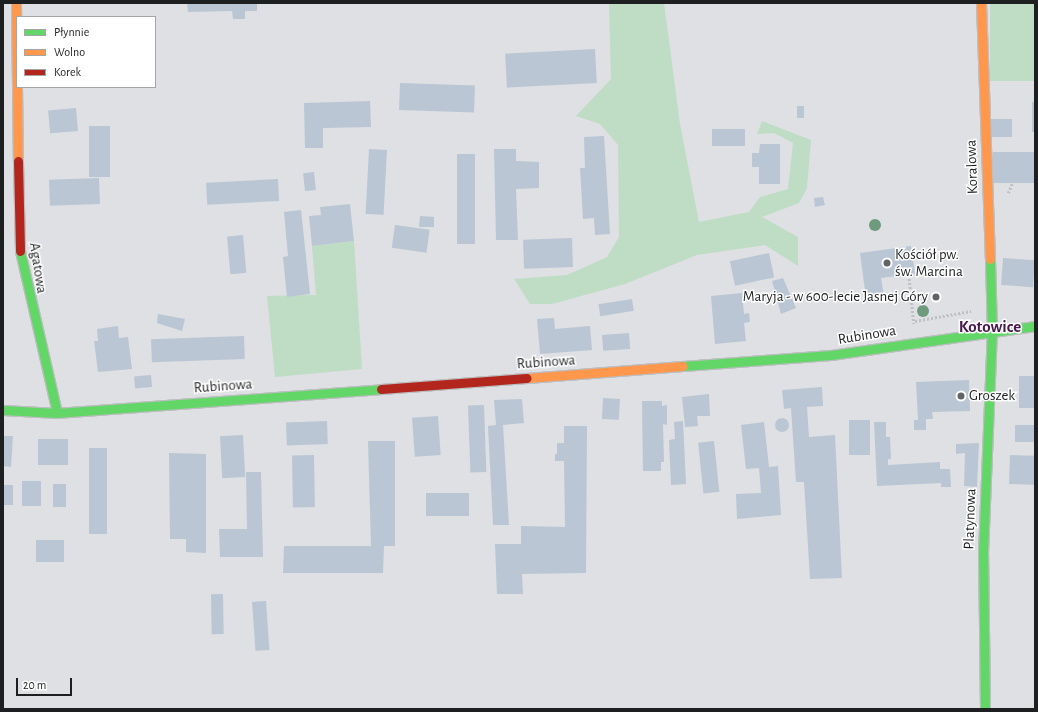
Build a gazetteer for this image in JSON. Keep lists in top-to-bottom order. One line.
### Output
{"streets":{"street":["Koralowa","Agatowa","Rubinowa","Platynowa"]},"crossings":[["Koralowa","Rubinowa"],["Koralowa","Platynowa"],["Agatowa","Rubinowa"],["Rubinowa","Platynowa"]],"districts":["Kotowice"],"places":["Kościół pw. św. Marcina","Maryja - w 600-lecie Jasnej Góry","Groszek"],"legend":["Płynnie","Wolno","Korek"],"scale_bar":"20 m"}
